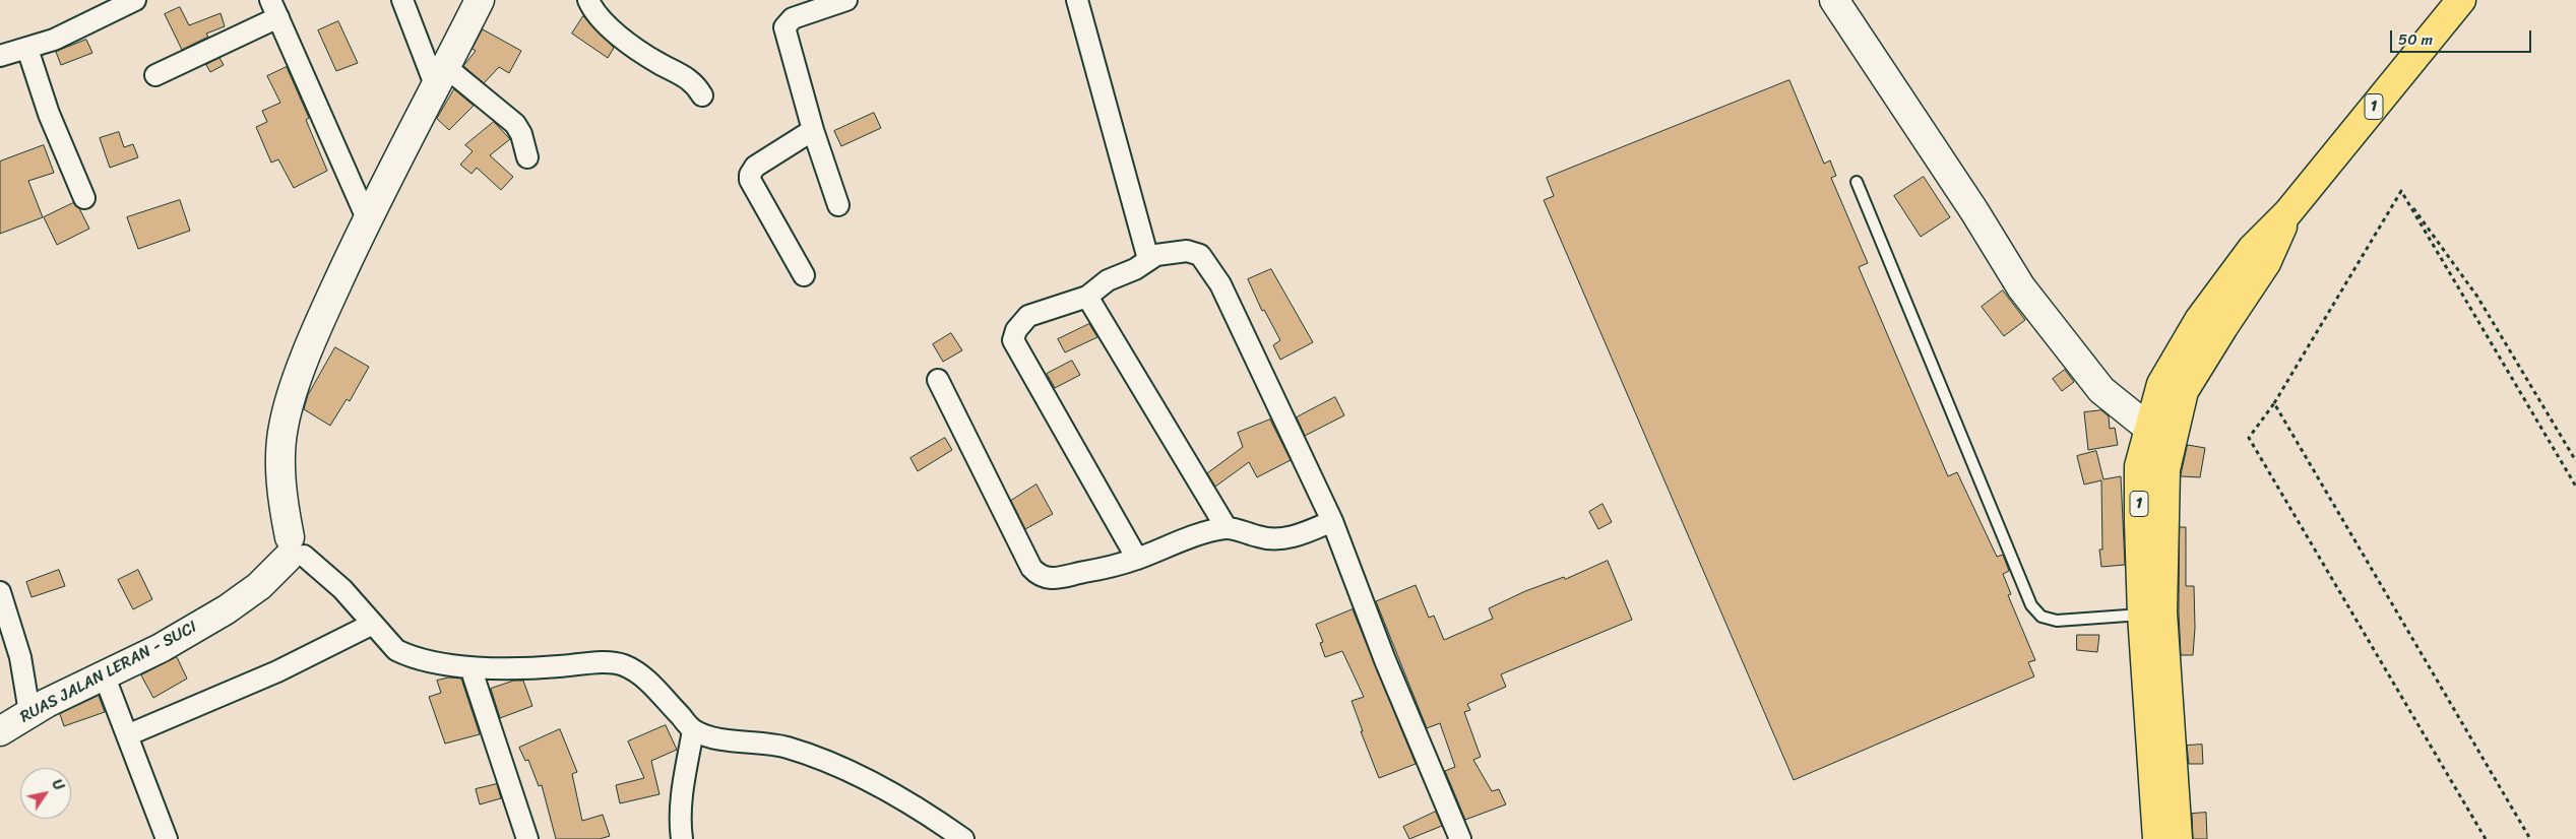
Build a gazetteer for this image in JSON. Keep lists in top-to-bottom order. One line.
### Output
{"streets":{"highway":["1"],"main road":["RUAS JALAN LERAN - SUCI"]},"scale_bar":"50 m","north":"top right"}
